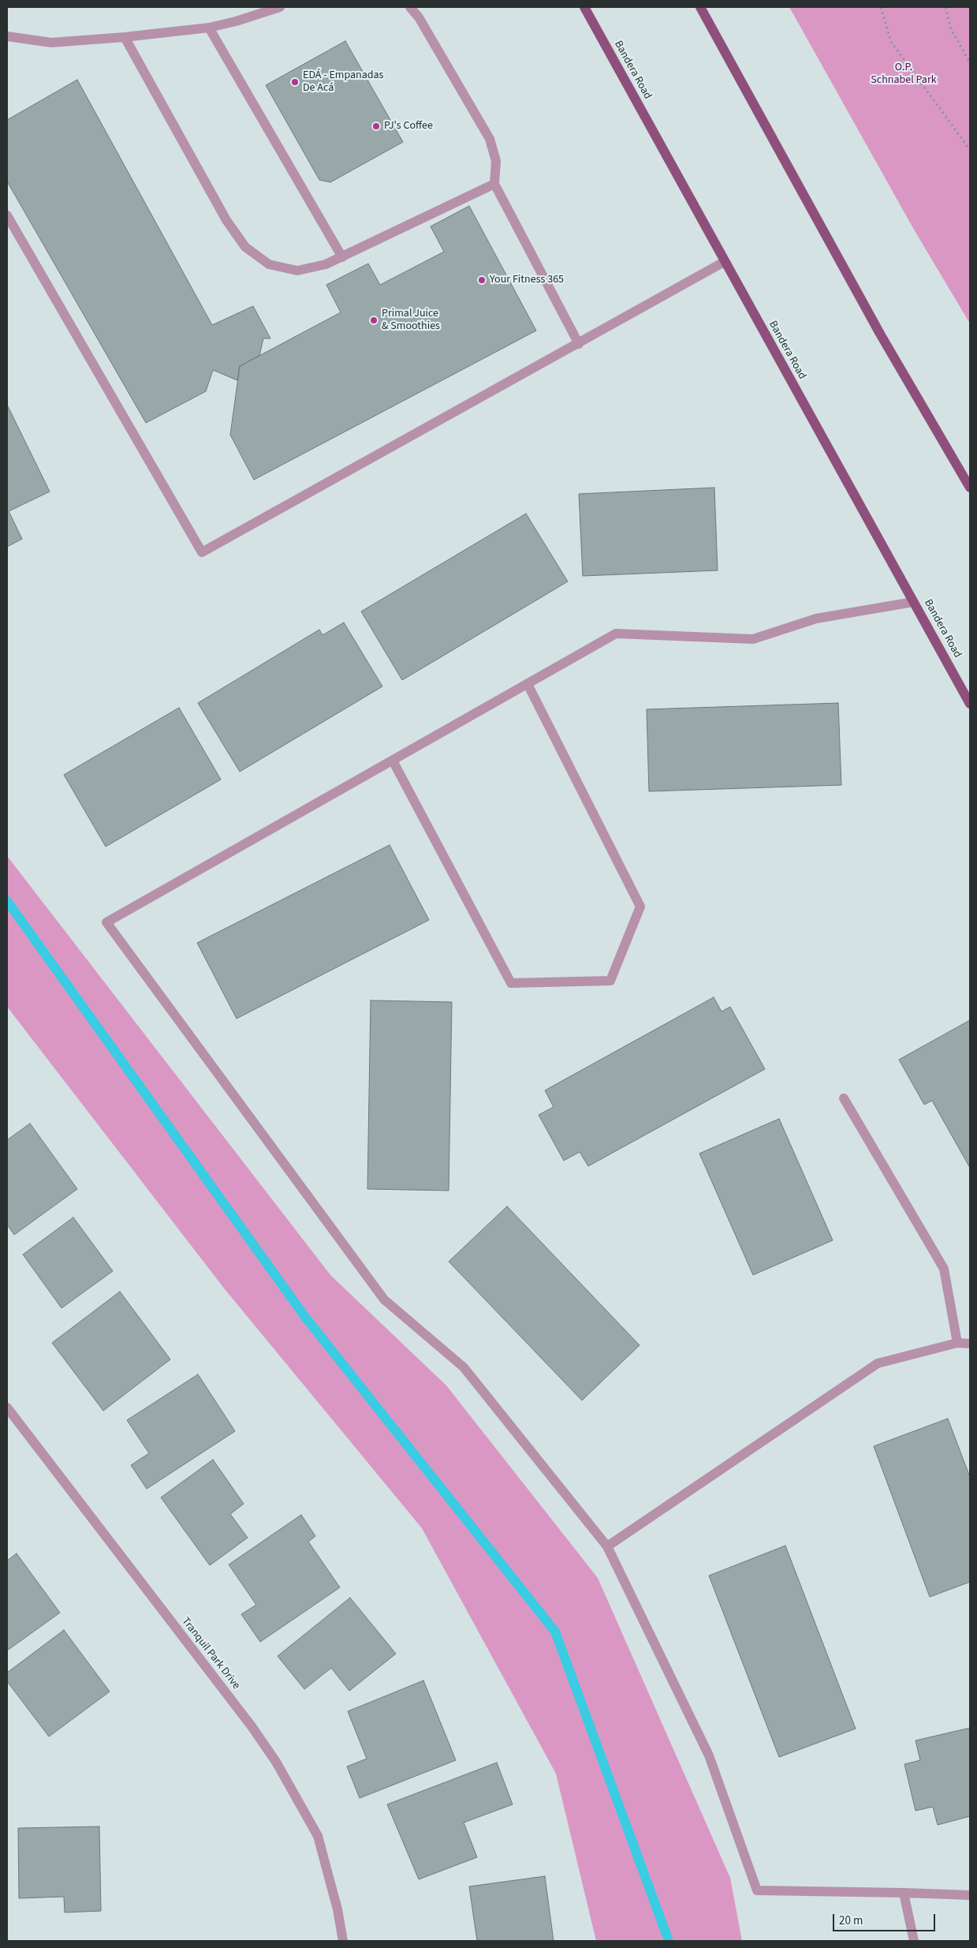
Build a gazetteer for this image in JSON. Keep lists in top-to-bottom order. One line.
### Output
{"streets":{"main road":["Bandera Road"],"street":["Tranquil Park Drive"]},"parks":["O.P. Schnabel Park"],"places":["EDÁ - Empanadas De Acá","PJ's Coffee","Your Fitness 365","Primal Juice & Smoothies"],"scale_bar":"20 m"}
